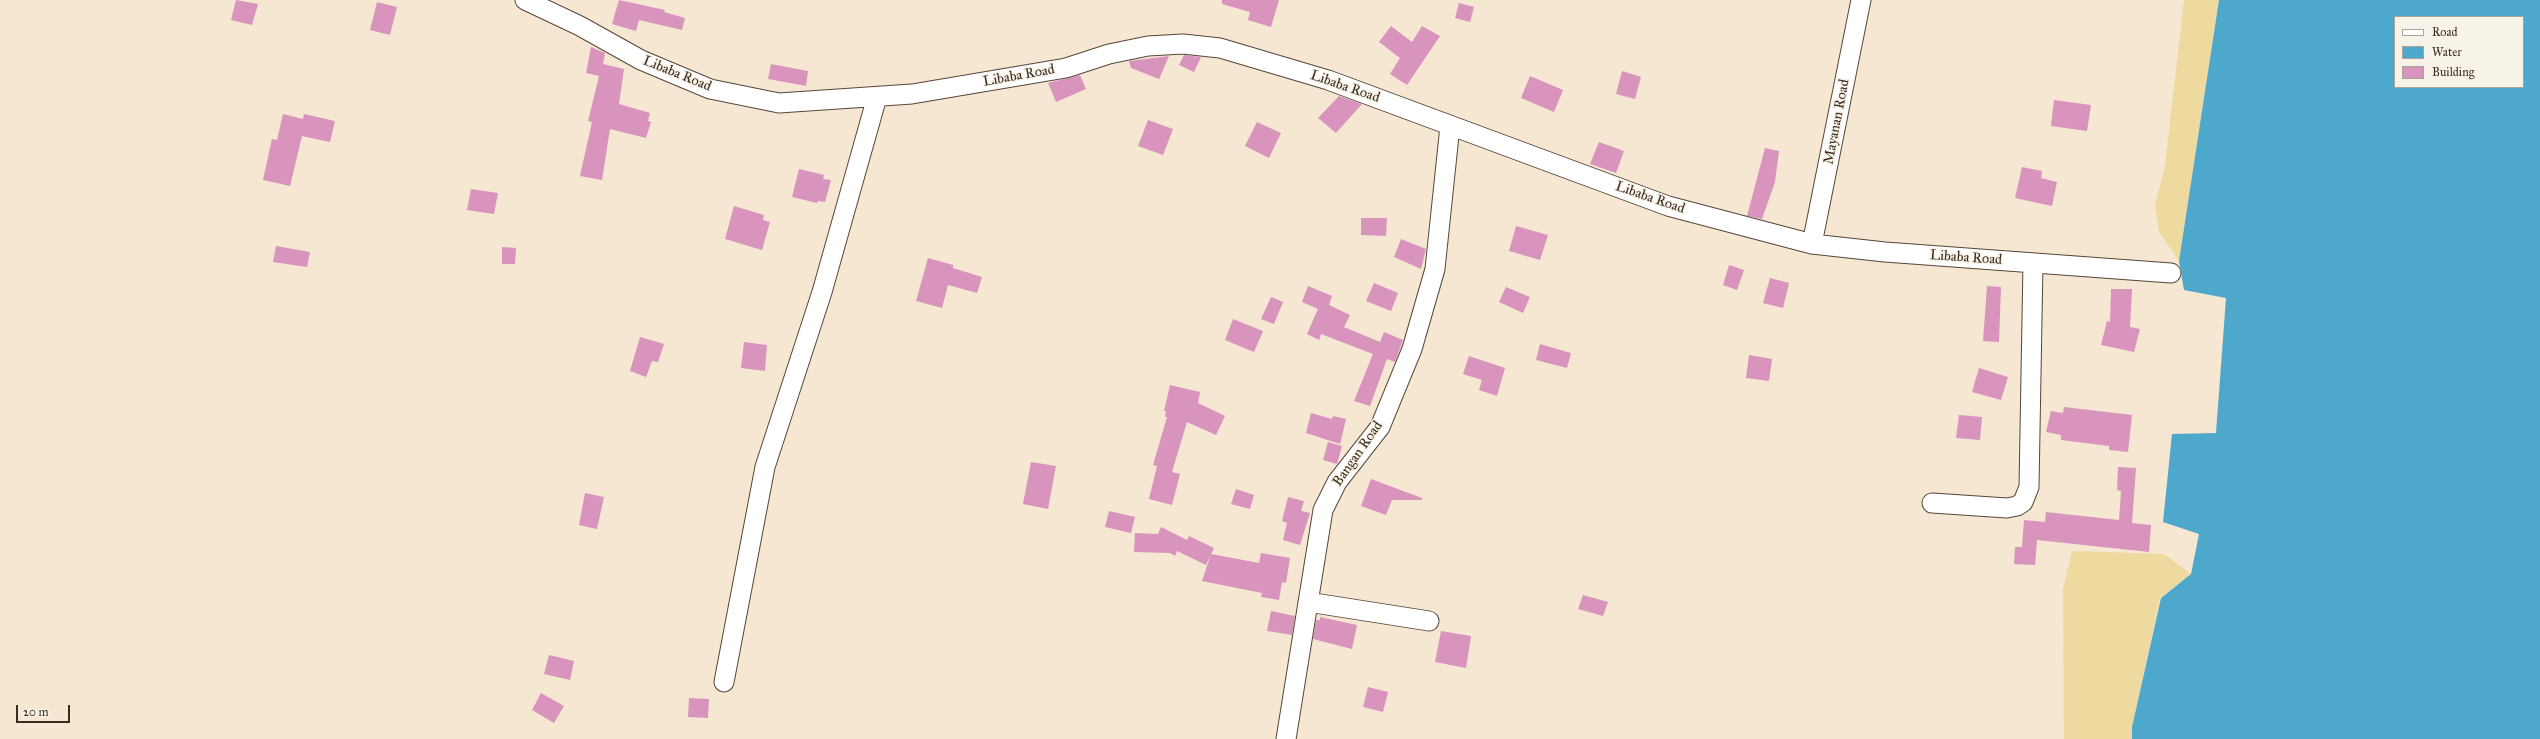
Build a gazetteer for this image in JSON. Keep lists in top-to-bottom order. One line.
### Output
{"streets":{"street":["Libaba Road","Mayanan Road","Bangan Road"]},"crossings":[["Libaba Road","Mayanan Road"],["Libaba Road","Bangan Road"]],"legend":["Road","Water","Building"],"scale_bar":"20 m"}
